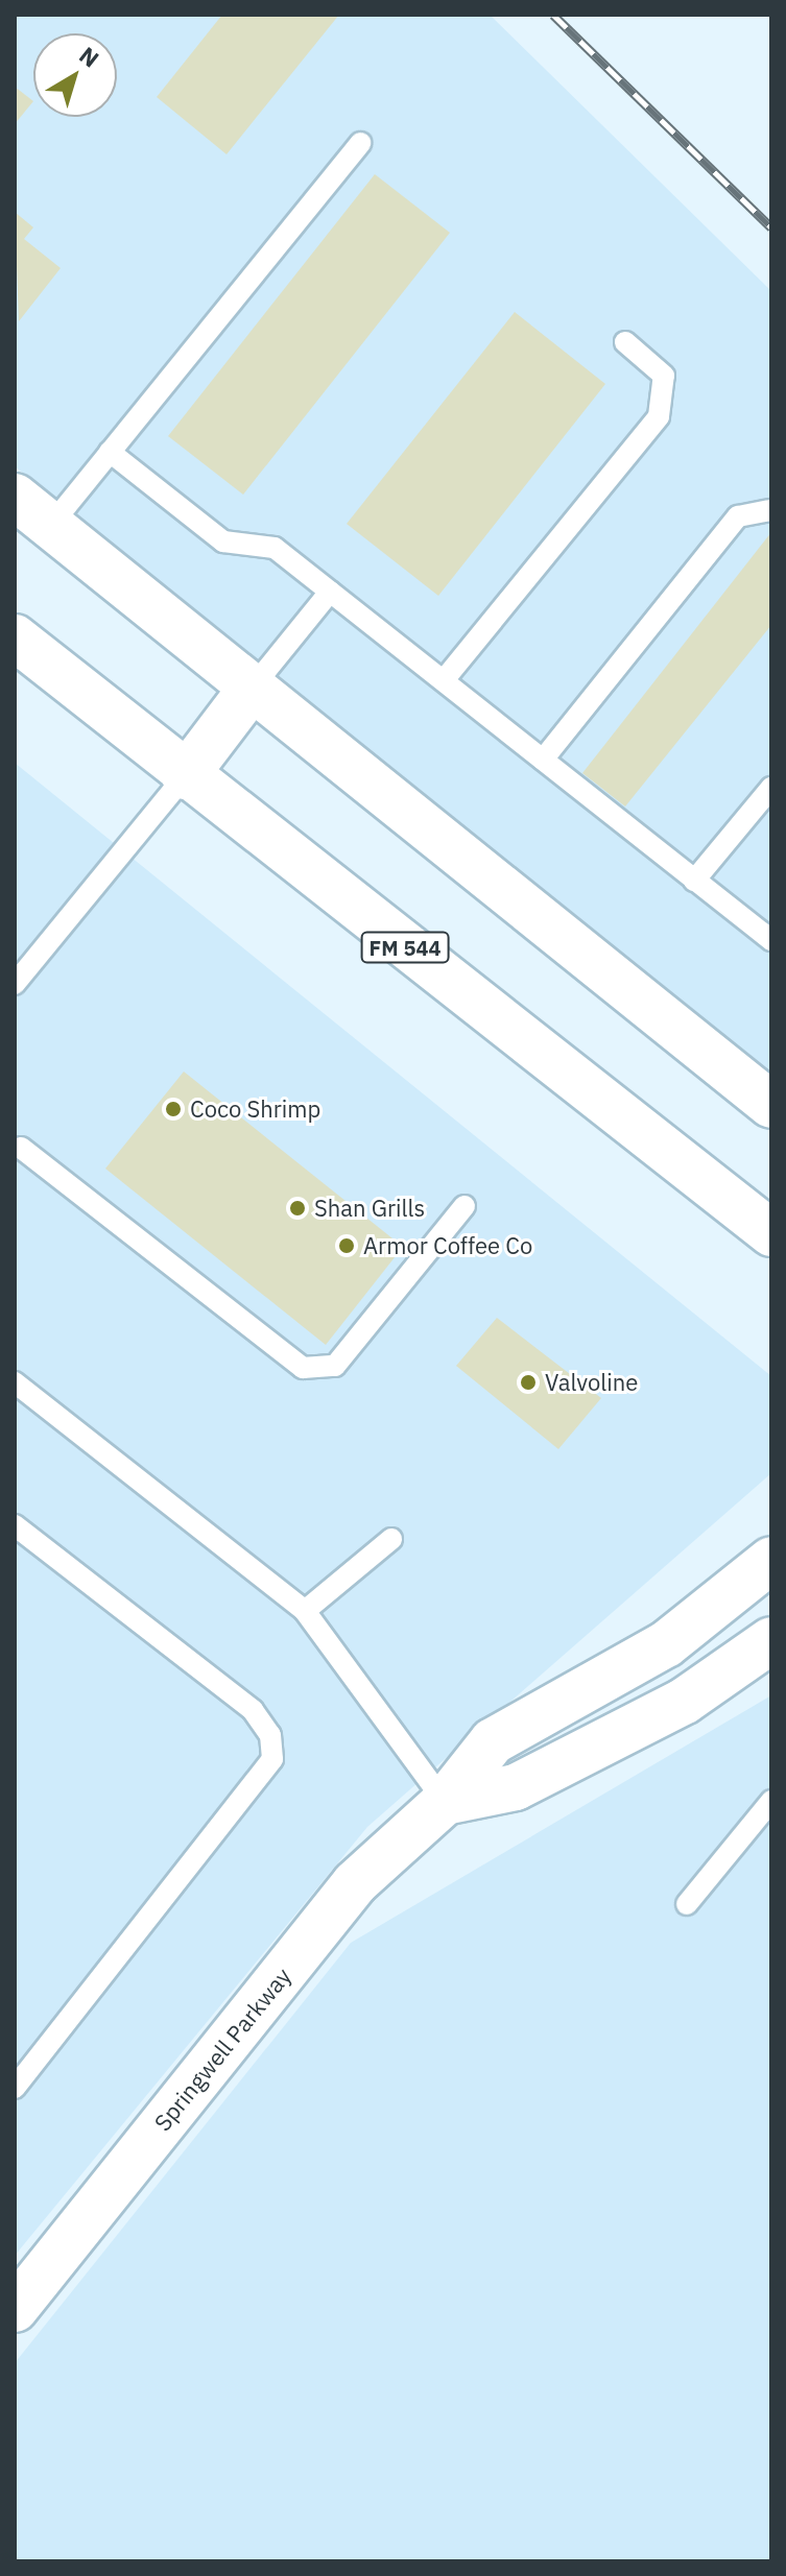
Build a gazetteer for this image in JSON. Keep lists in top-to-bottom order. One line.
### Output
{"streets":{"main road":["FM 544","Springwell Parkway"]},"places":["Coco Shrimp","Shan Grills","Armor Coffee Co","Valvoline"],"north":"top right"}
